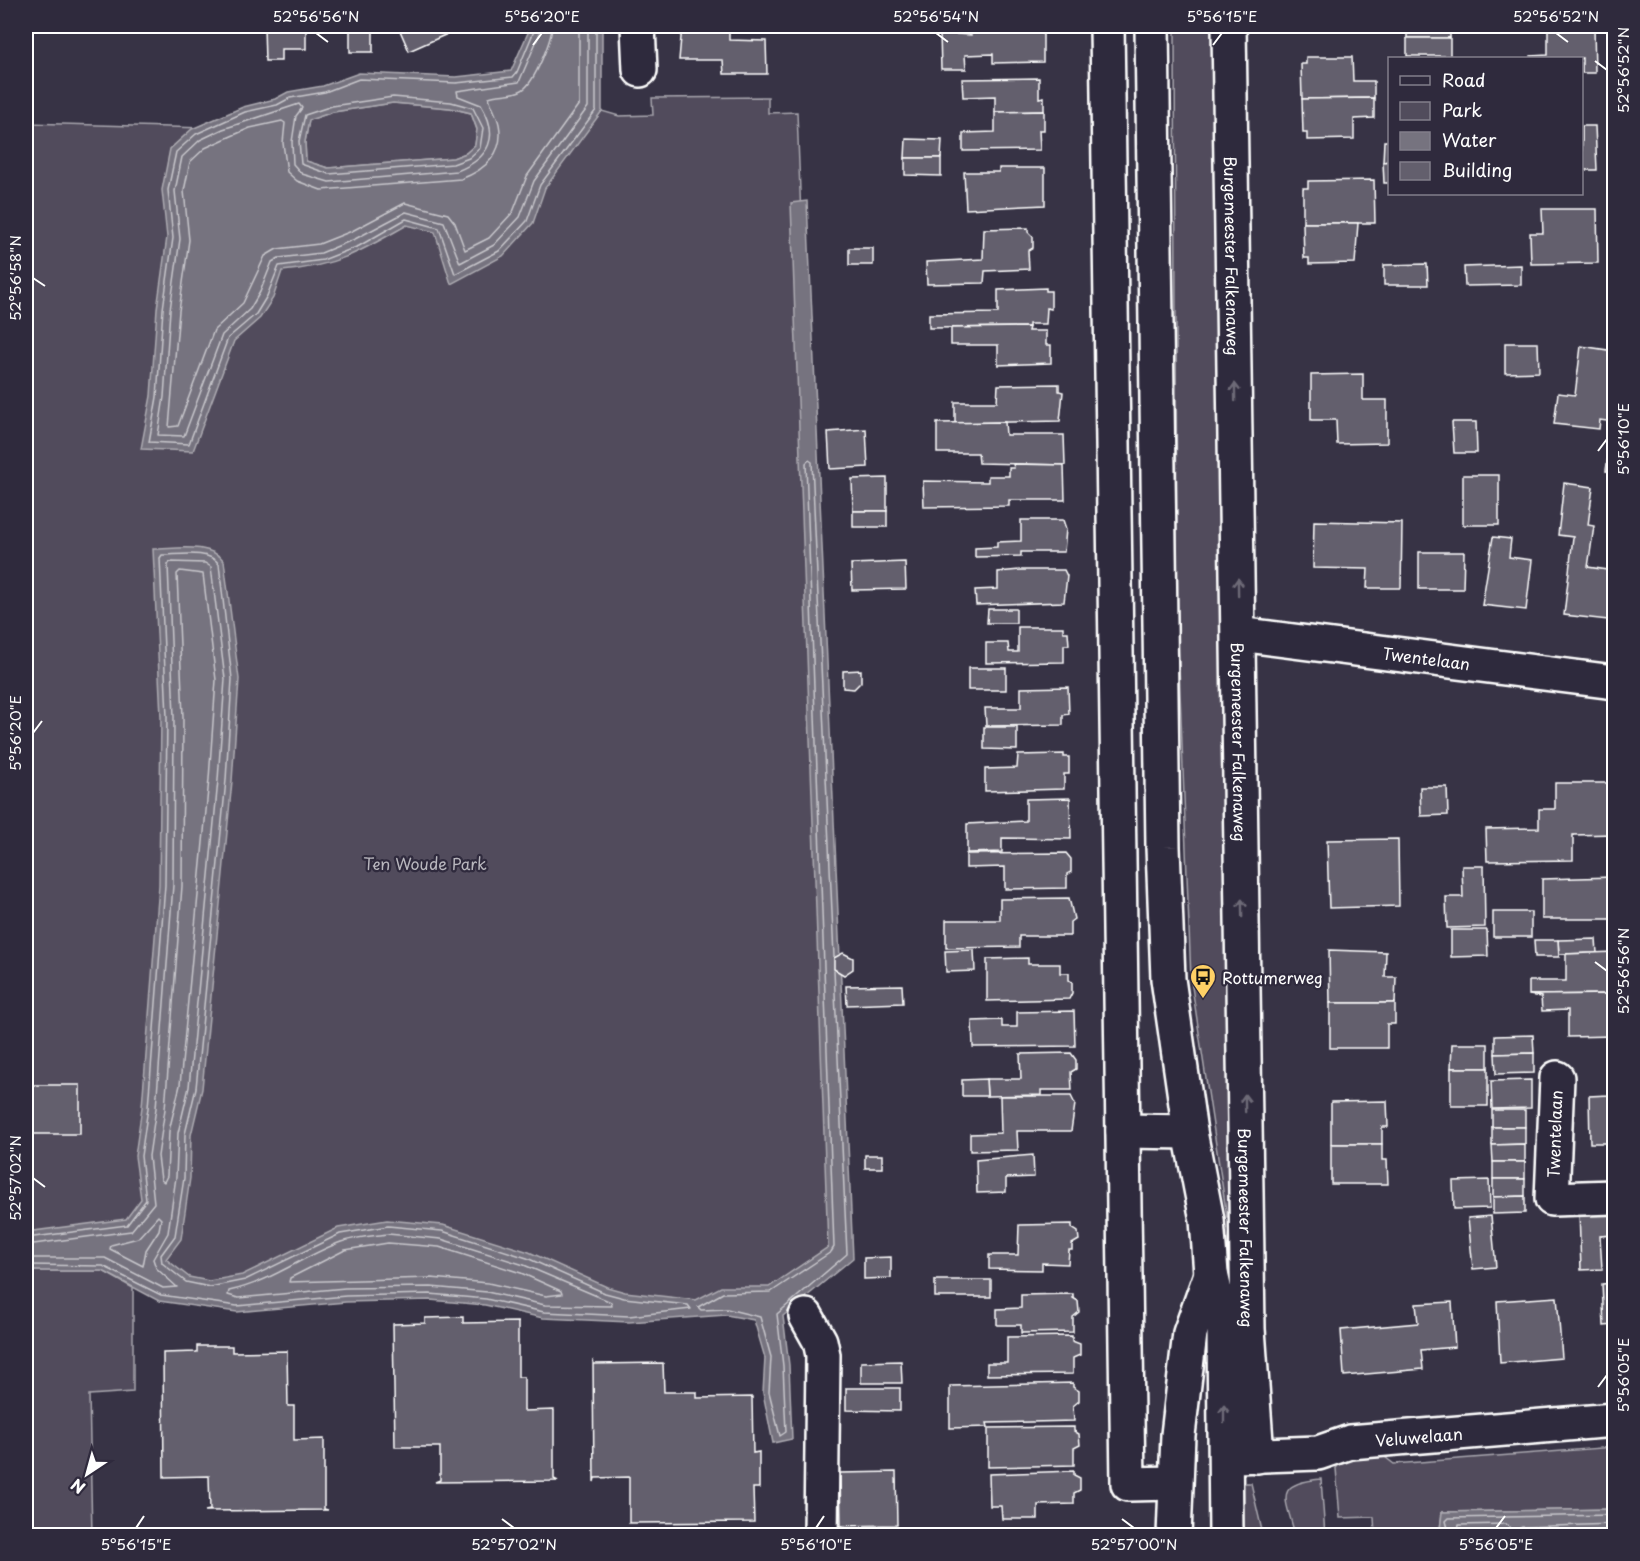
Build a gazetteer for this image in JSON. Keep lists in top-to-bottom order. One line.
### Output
{"streets":{"street":["Burgemeester Falkenaweg","Twentelaan","Veluwelaan"]},"crossings":[["Burgemeester Falkenaweg","Twentelaan"],["Burgemeester Falkenaweg","Veluwelaan"]],"parks":["Ten Woude Park"],"places":{"bus stop":["Rottumerweg"]},"legend":["Road","Park","Water","Building"],"north":"bottom left","coordinates":["52°56'56\"N","5°56'20\"E","52°56'54\"N","5°56'15\"E","52°56'52\"N","52°56'58\"N","5°56'10\"E","52°57'02\"N","5°56'05\"E","52°57'00\"N"]}
